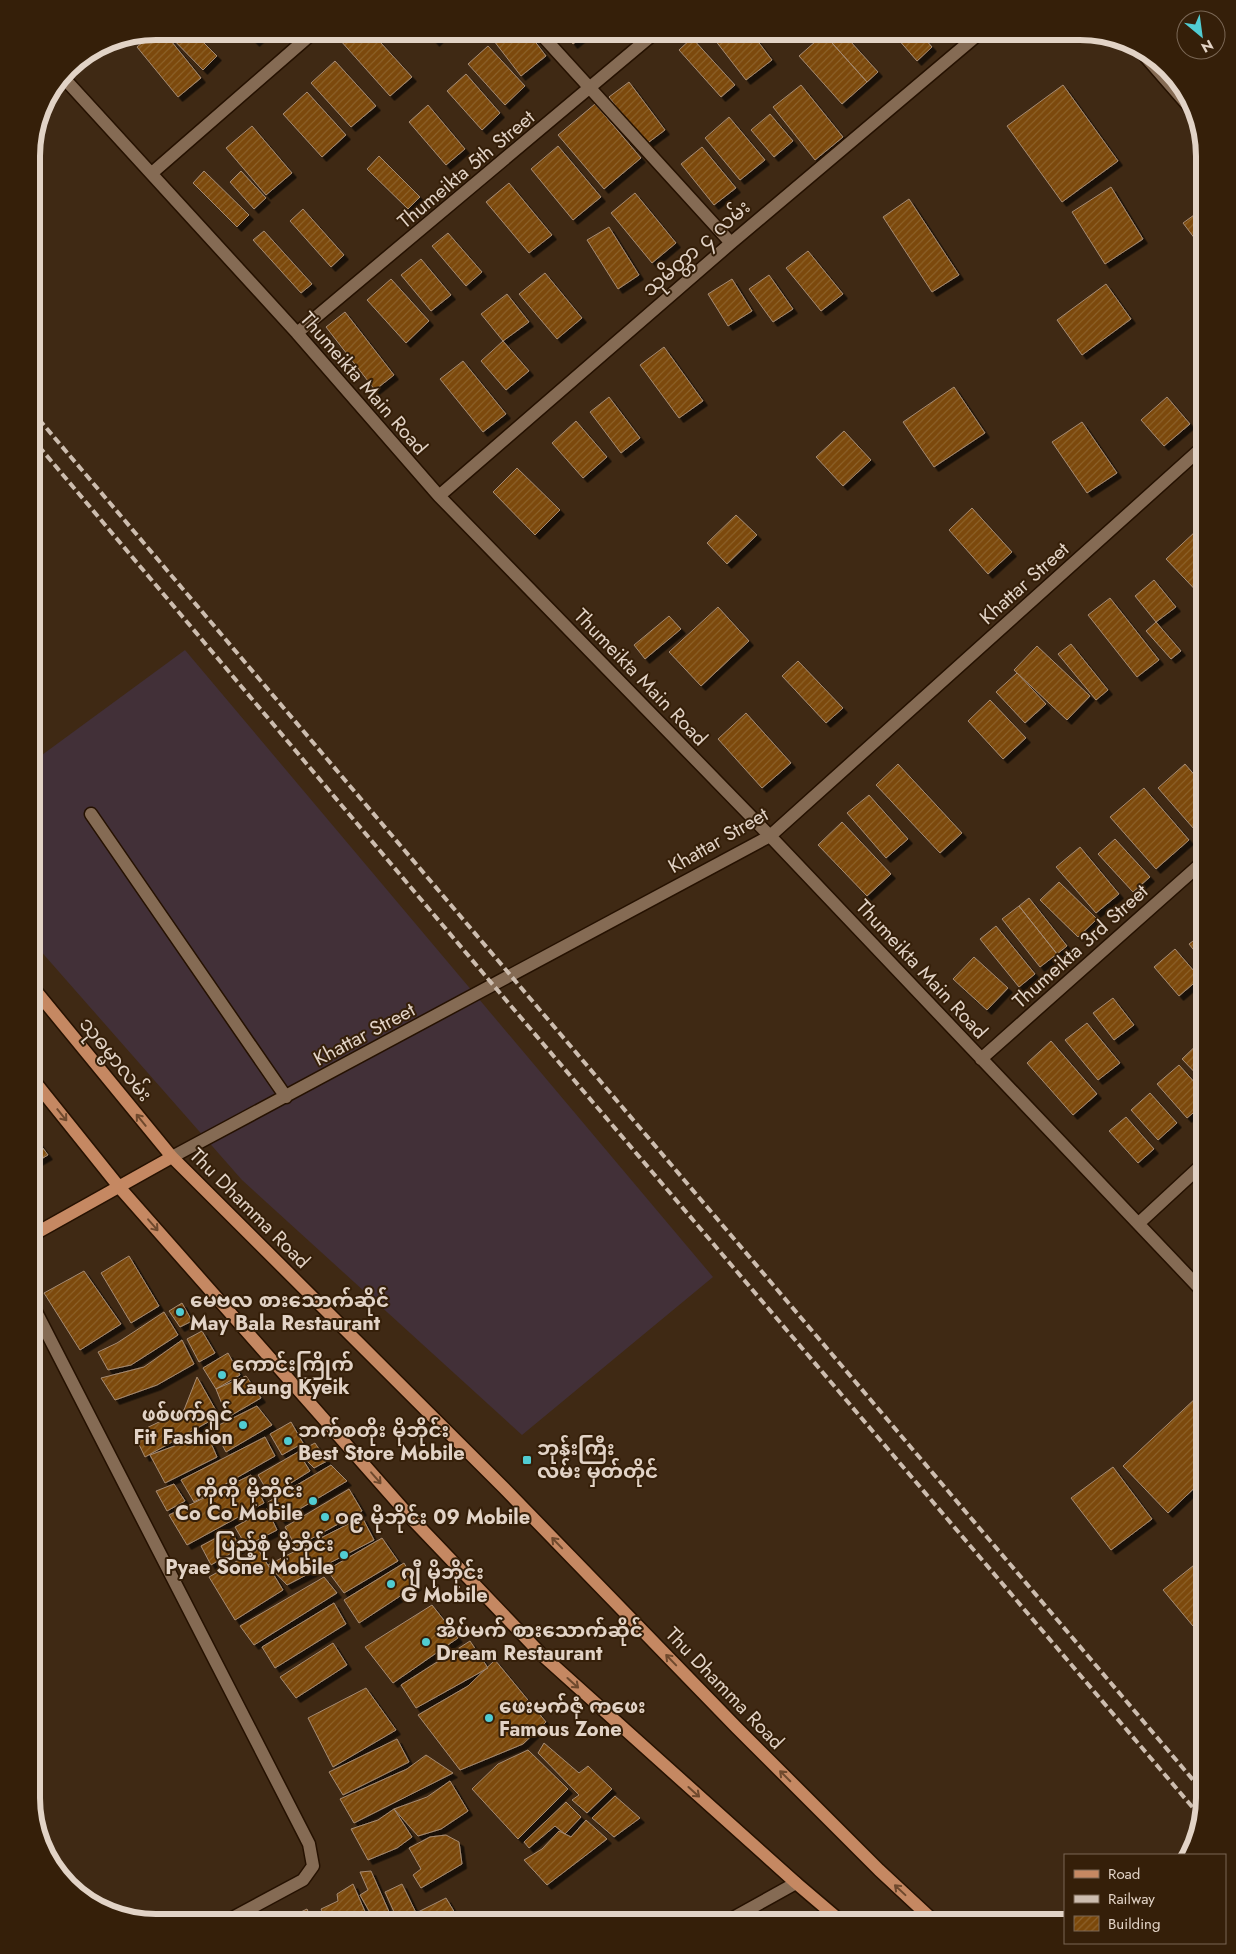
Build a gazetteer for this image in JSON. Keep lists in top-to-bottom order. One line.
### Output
{"streets":{"main road":["သုဓမ္မာလမ်း","Thu Dhamma Road"],"street":["Thumeikta 5th Street","သုမိတ္တာ ၄ လမ်း","Thumeikta Main Road","Khattar Street","Thumeikta 3rd Street"]},"crossings":[["Thumeikta 5th Street","Thumeikta Main Road"],["သုမိတ္တာ ၄ လမ်း","Thumeikta Main Road"],["Thumeikta Main Road","Khattar Street"],["Thumeikta Main Road","Thumeikta 3rd Street"],["Khattar Street","သုဓမ္မာလမ်း"],["Khattar Street","Thu Dhamma Road"],["သုဓမ္မာလမ်း","Thu Dhamma Road"]],"places":{"other":["မေဗလ စားသောက်ဆိုင် May Bala Restaurant","ကောင်းကြိုက် Kaung Kyeik","ဖစ်ဖက်ရှင် Fit Fashion","ဘက်စတိုး မိုဘိုင်း Best Store Mobile","ကိုကို မိုဘိုင်း Co Co Mobile","ဝ၉ မိုဘိုင်း 09 Mobile","ပြည့်စုံ မိုဘိုင်း Pyae Sone Mobile","ဂျီ မိုဘိုင်း G Mobile","အိပ်မက် စားသောက်ဆိုင် Dream Restaurant","ဖေးမက်ဇုံ ကဖေး Famous Zone"],"transit":["ဘုန်းကြီး လမ်း မှတ်တိုင်"]},"legend":["Road","Railway","Building"],"north":"bottom right"}
